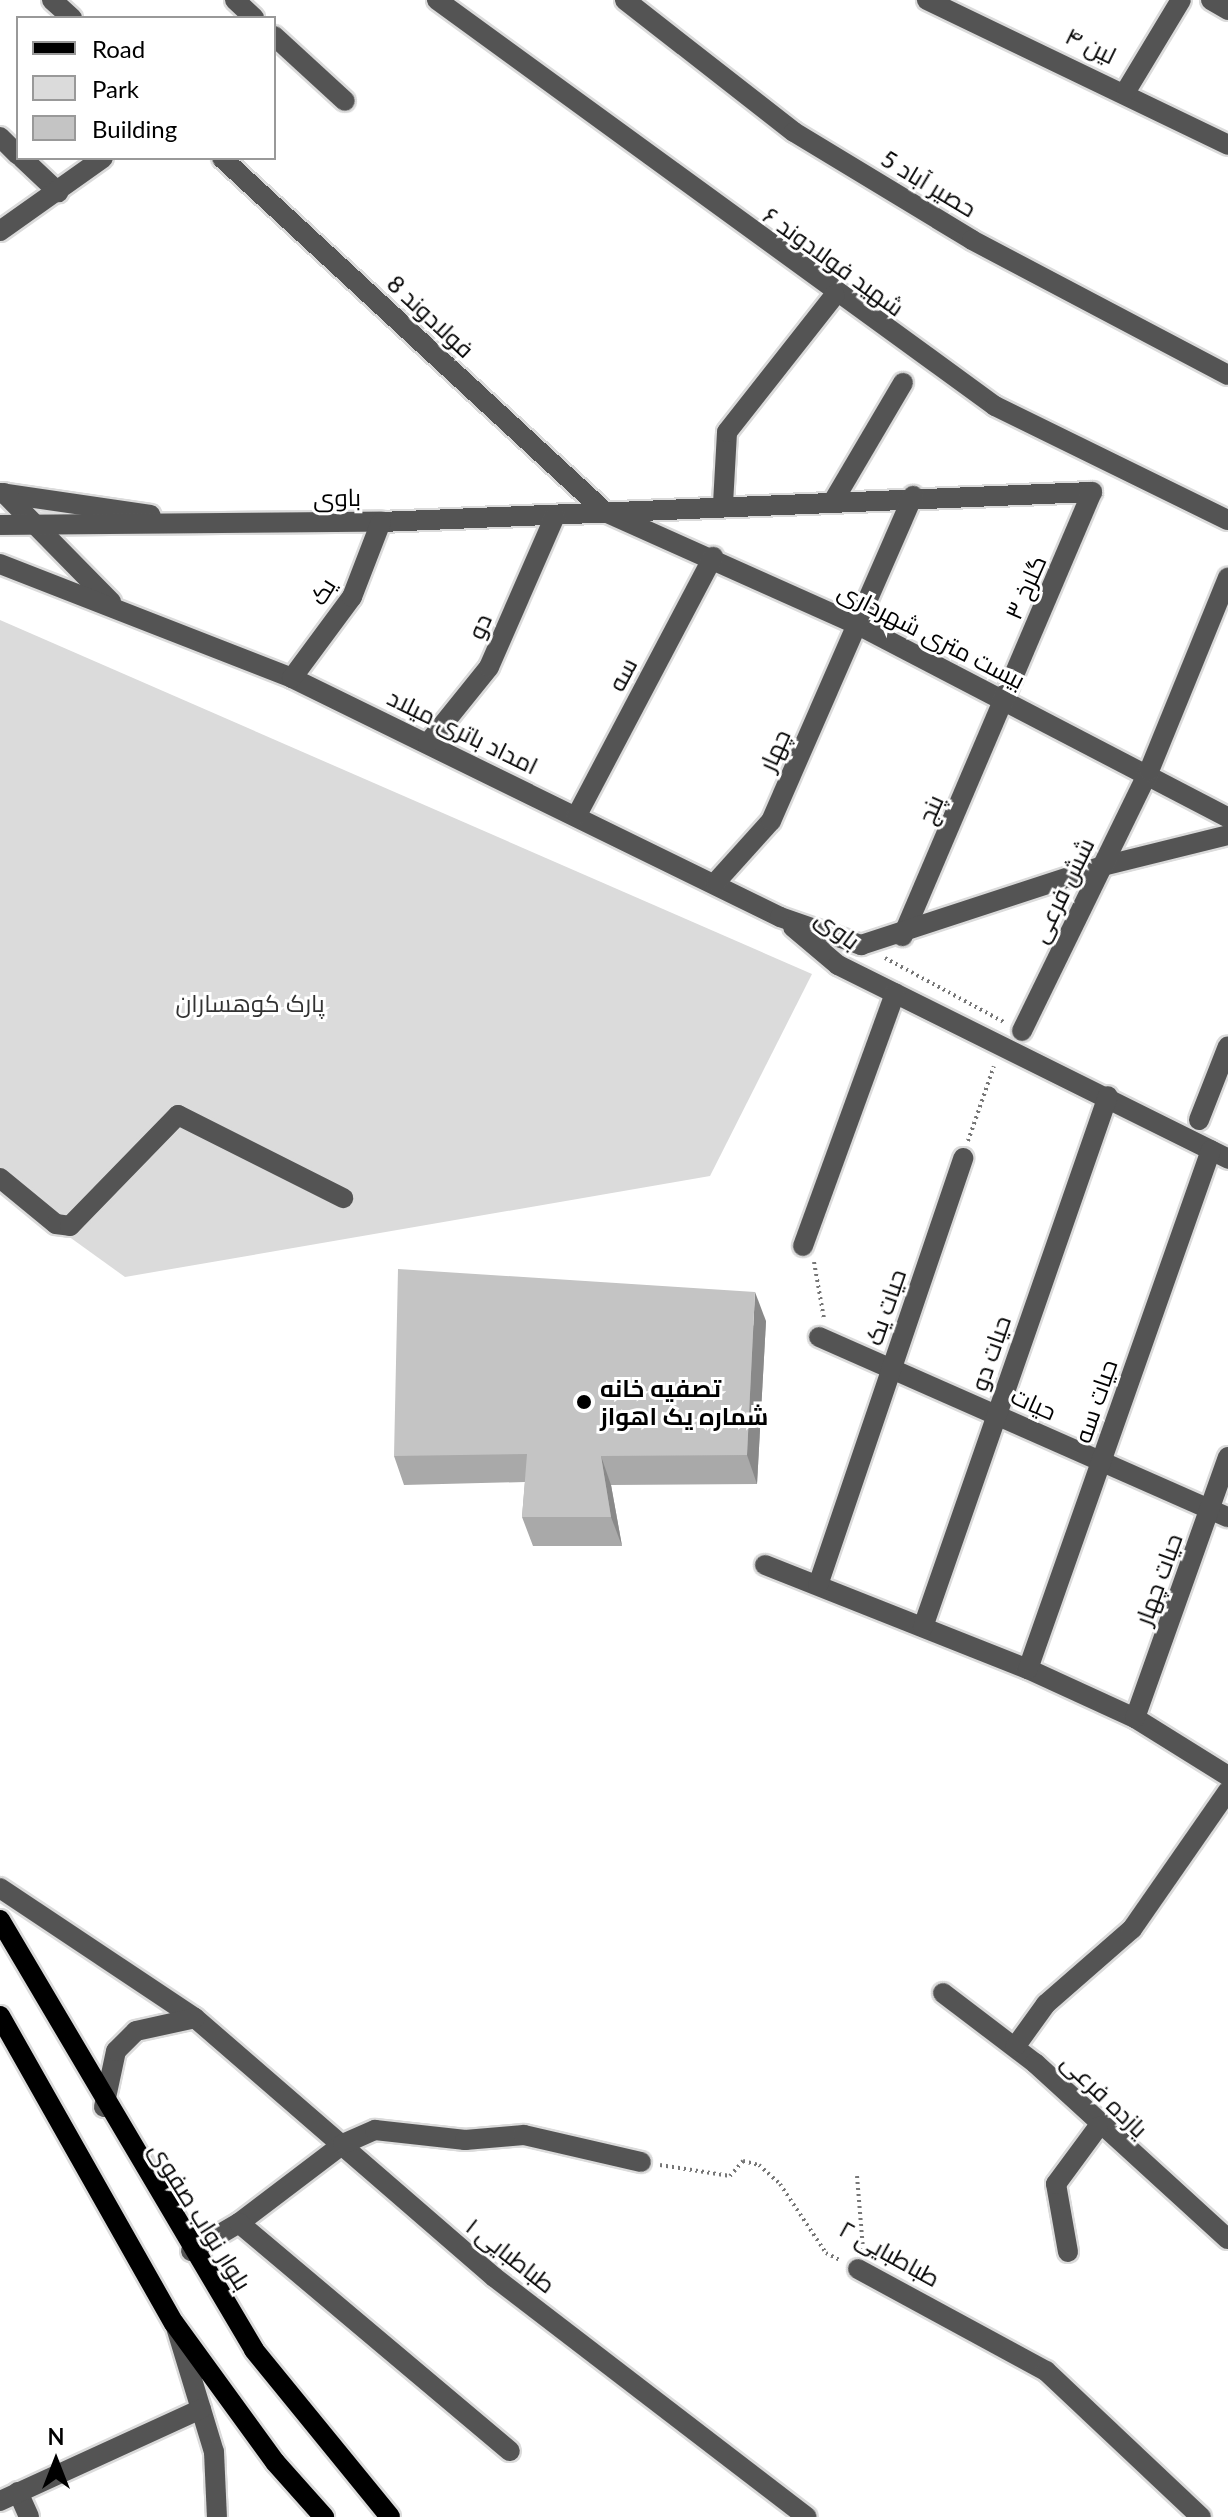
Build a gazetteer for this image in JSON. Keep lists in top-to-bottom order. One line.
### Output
{"streets":{"main road":["بلوار نواب صفوی"],"street":["لین ۴","حصیر آباد 5","شهید فولادوند ۶","فولادوند 8","باوی","گلرخ ۳","یک","دو","بیست متری شهرداری","سه","امداد باتری میلاد","چهار","پنج","شش فرعی","حیات یک","حیات دو","حیات سه","حیات","حیات چهار","یازده فرعی","طباطبایی ۲","طباطبایی ۱"]},"crossings":[["فولادوند 8","باوی"],["فولادوند 8","بیست متری شهرداری"],["باوی","گلرخ ۳"],["باوی","یک"],["باوی","دو"],["باوی","بیست متری شهرداری"],["باوی","امداد باتری میلاد"],["باوی","چهار"],["باوی","شش فرعی"],["باوی","حیات دو"],["باوی","حیات سه"],["گلرخ ۳","بیست متری شهرداری"],["گلرخ ۳","پنج"],["یک","امداد باتری میلاد"],["دو","امداد باتری میلاد"],["بیست متری شهرداری","سه"],["بیست متری شهرداری","چهار"],["بیست متری شهرداری","پنج"],["بیست متری شهرداری","شش فرعی"],["سه","امداد باتری میلاد"],["امداد باتری میلاد","چهار"],["حیات یک","حیات"],["حیات دو","حیات"],["حیات سه","حیات"],["حیات","حیات چهار"]],"parks":["پارک کوهساران"],"places":["تصفیه خانه شماره یک اهواز"],"legend":["Road","Park","Building"],"north":"top"}
